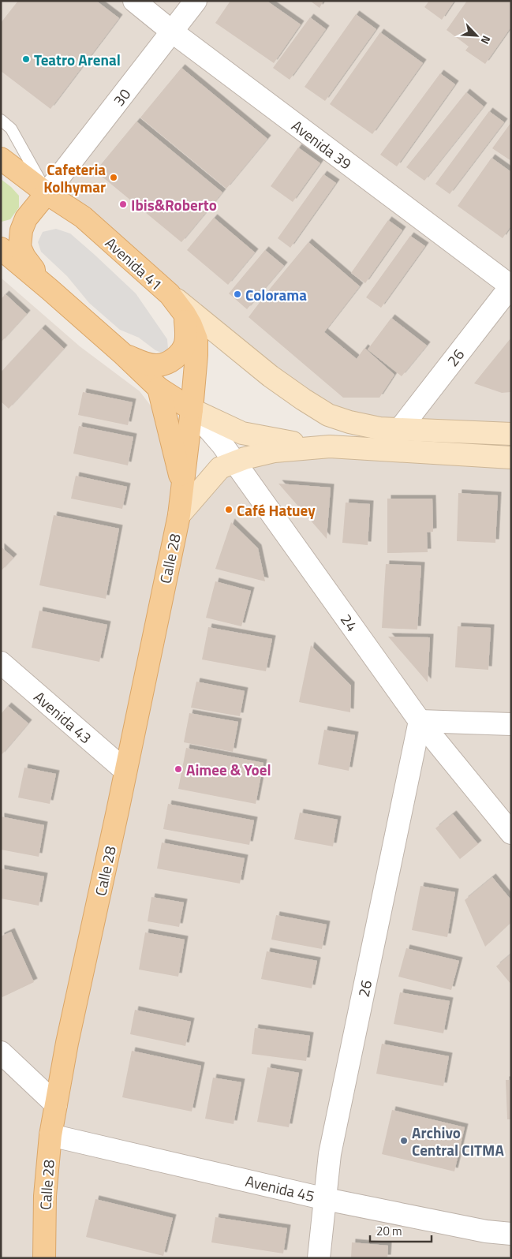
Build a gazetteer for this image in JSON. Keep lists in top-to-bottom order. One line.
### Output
{"streets":{"main road":["Avenida 41","Calle 28"],"street":["30","Avenida 39","26","24","Avenida 43","Avenida 45"]},"crossings":[["30","Avenida 39"],["30","Avenida 41"],["Avenida 39","26"],["Avenida 41","Calle 28"],["Avenida 41","24"],["26","24"],["26","Avenida 45"],["Calle 28","24"],["Calle 28","Avenida 43"],["Calle 28","Avenida 45"]],"places":["Teatro Arenal","Cafeteria Kolhymar","Ibis&Roberto","Colorama","Café Hatuey","Aimee & Yoel","Archivo Central CITMA"],"scale_bar":"20 m","north":"bottom right"}
